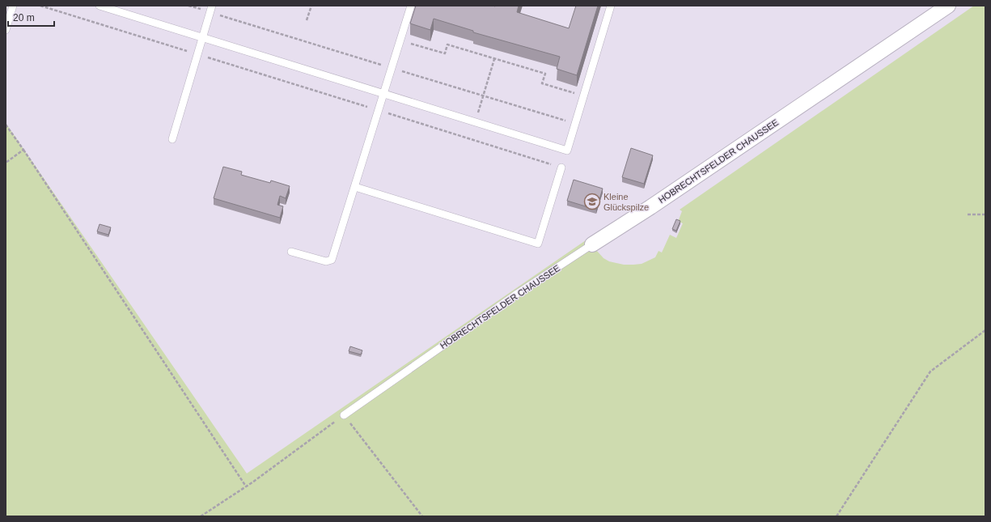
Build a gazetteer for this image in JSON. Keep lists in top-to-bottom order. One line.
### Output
{"streets":{"street":["HOBRECHTSFELDER CHAUSSEE"]},"places":{"school or university":["Kleine Glückspilze"]},"scale_bar":"20 m"}
